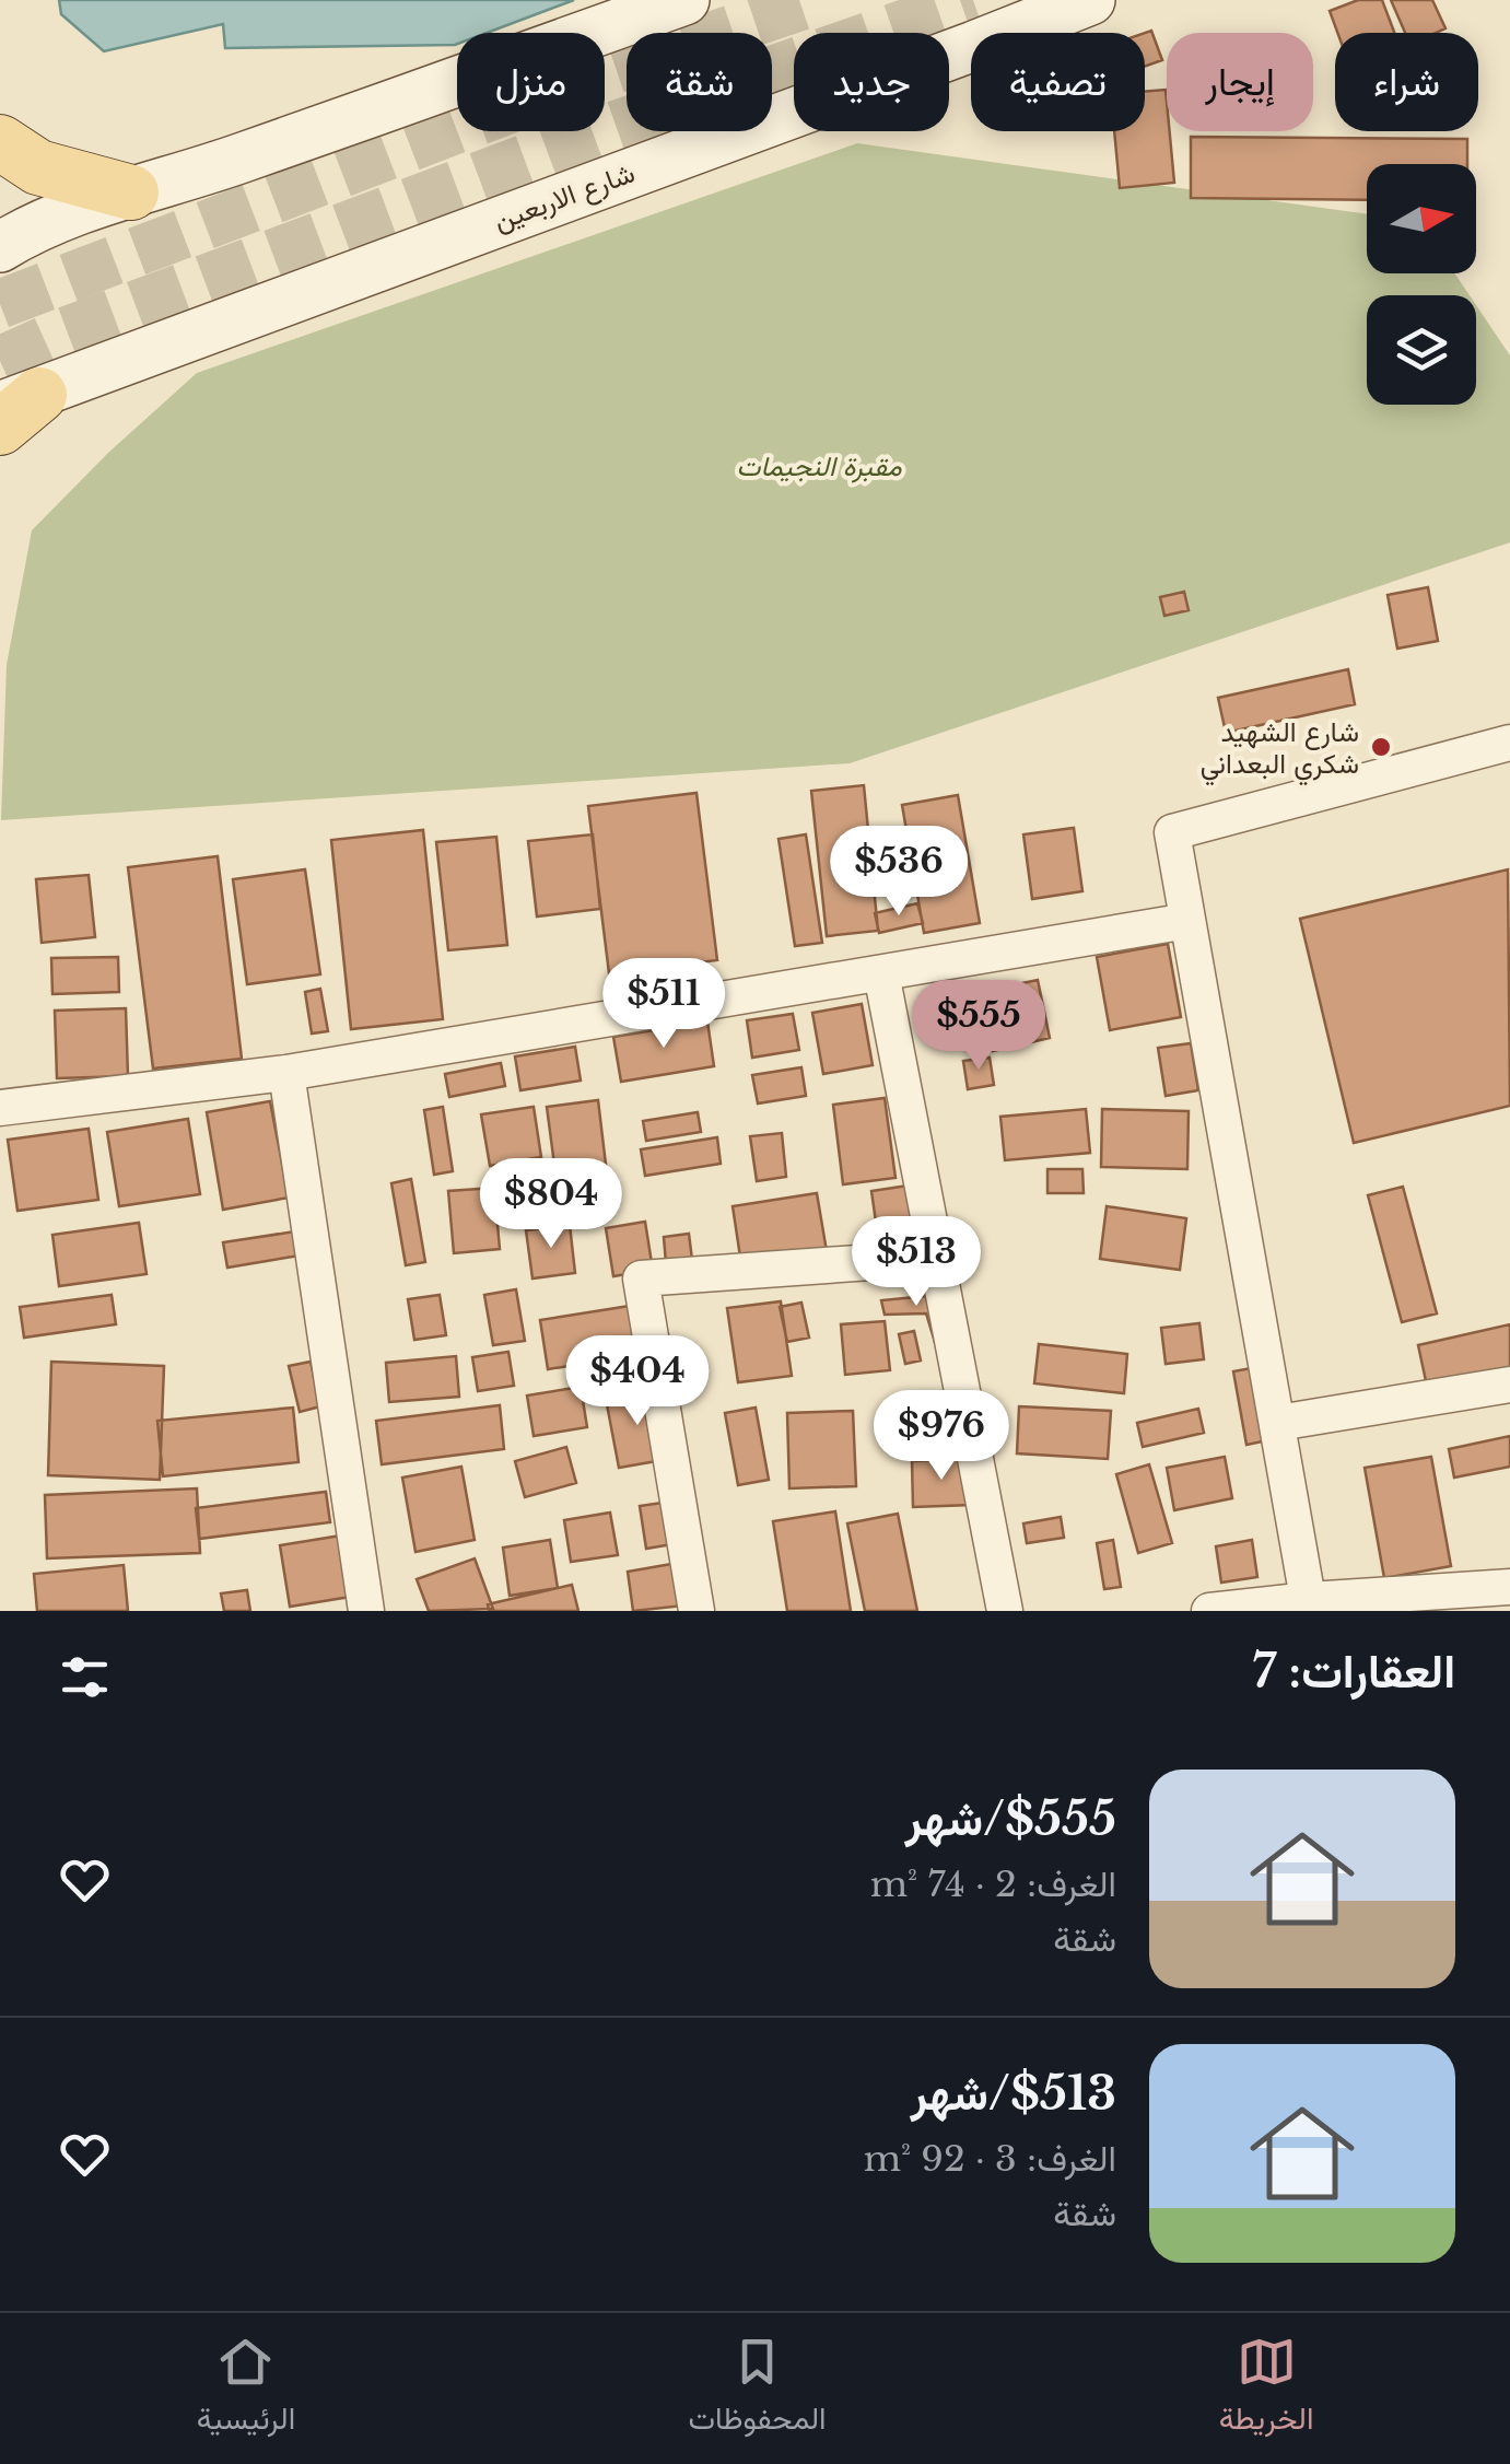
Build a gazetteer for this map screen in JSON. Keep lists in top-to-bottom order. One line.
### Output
{"streets":{"main road":["شارع الاربعين"]},"parks":["مقبرة النجيمات"],"places":["شارع الشهيد شكري البعداني"],"north":"right","page":{"chip":["شراء","إيجار","تصفية","جديد","شقة","منزل"],"price":["$536","$511","$555","$804","$513","$404","$976"],"heading":"العقارات: 7","list":[{"name":"$555/شهر","note":"الغرف: 2 · 74 m² · شقة"},{"name":"$513/شهر","note":"الغرف: 3 · 92 m² · شقة"}],"tabs":["الخريطة","المحفوظات","الرئيسية"]}}
